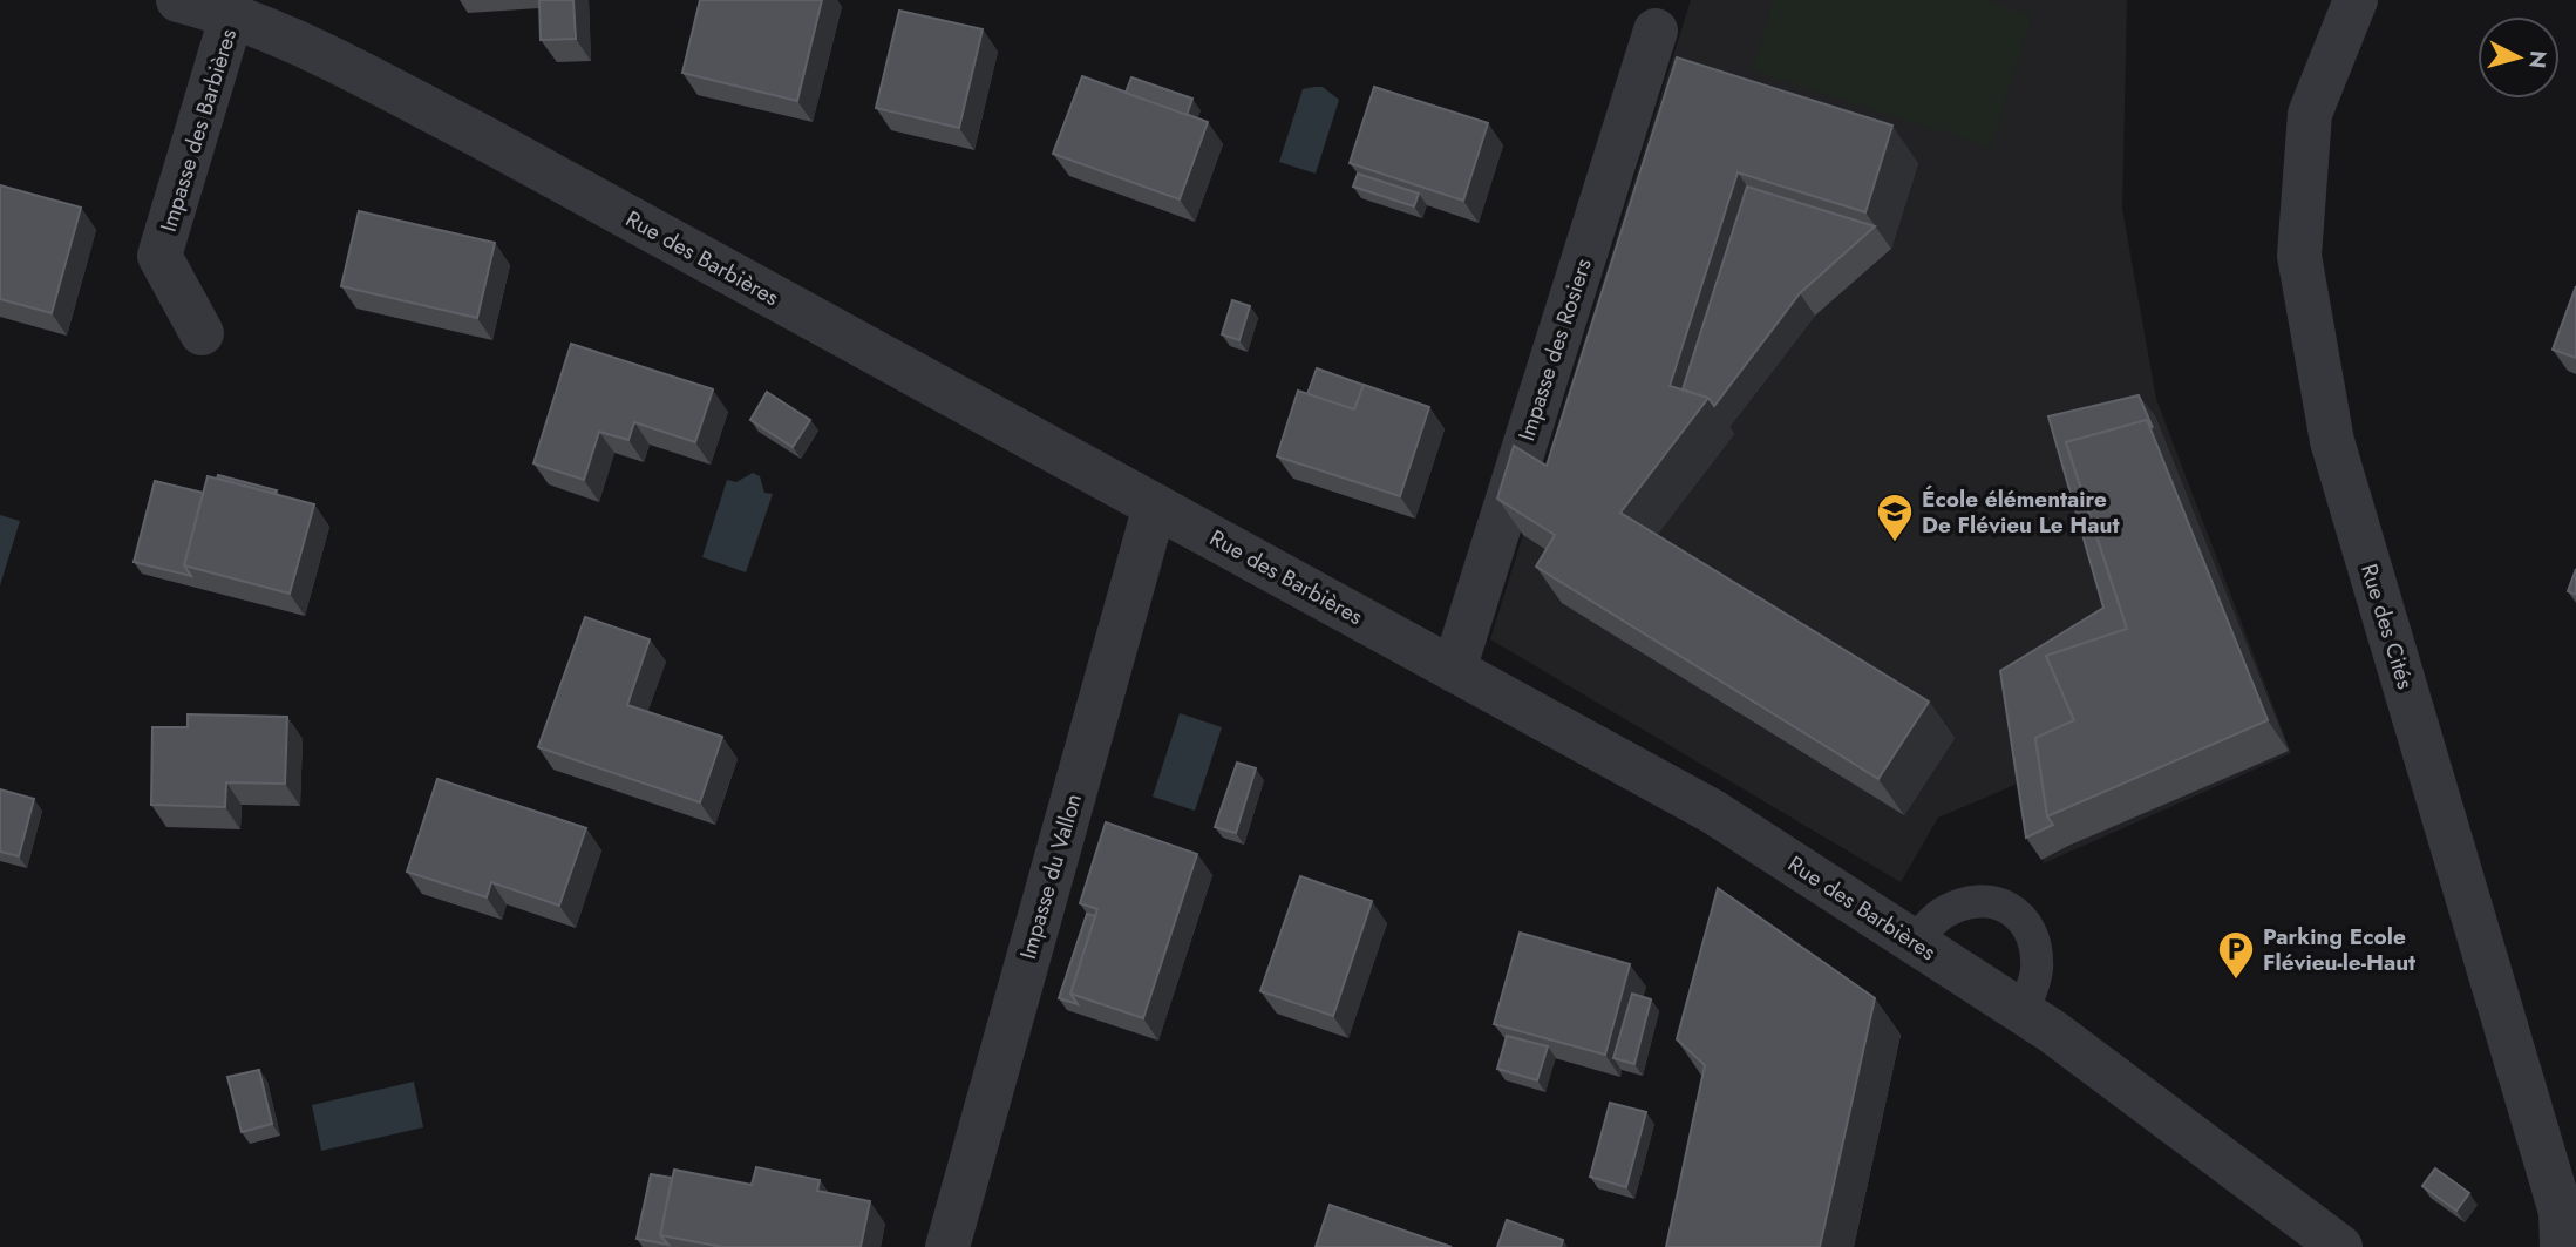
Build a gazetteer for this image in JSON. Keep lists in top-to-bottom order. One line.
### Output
{"streets":{"street":["Impasse des Barbières","Rue des Barbières","Impasse des Rosiers","Rue des Cités","Impasse du Vallon"]},"crossings":[["Impasse des Barbières","Rue des Barbières"],["Rue des Barbières","Impasse des Rosiers"],["Rue des Barbières","Impasse du Vallon"]],"places":{"school or university":["École élémentaire De Flévieu Le Haut"],"parking":["Parking Ecole Flévieu-le-Haut"]},"north":"right"}
